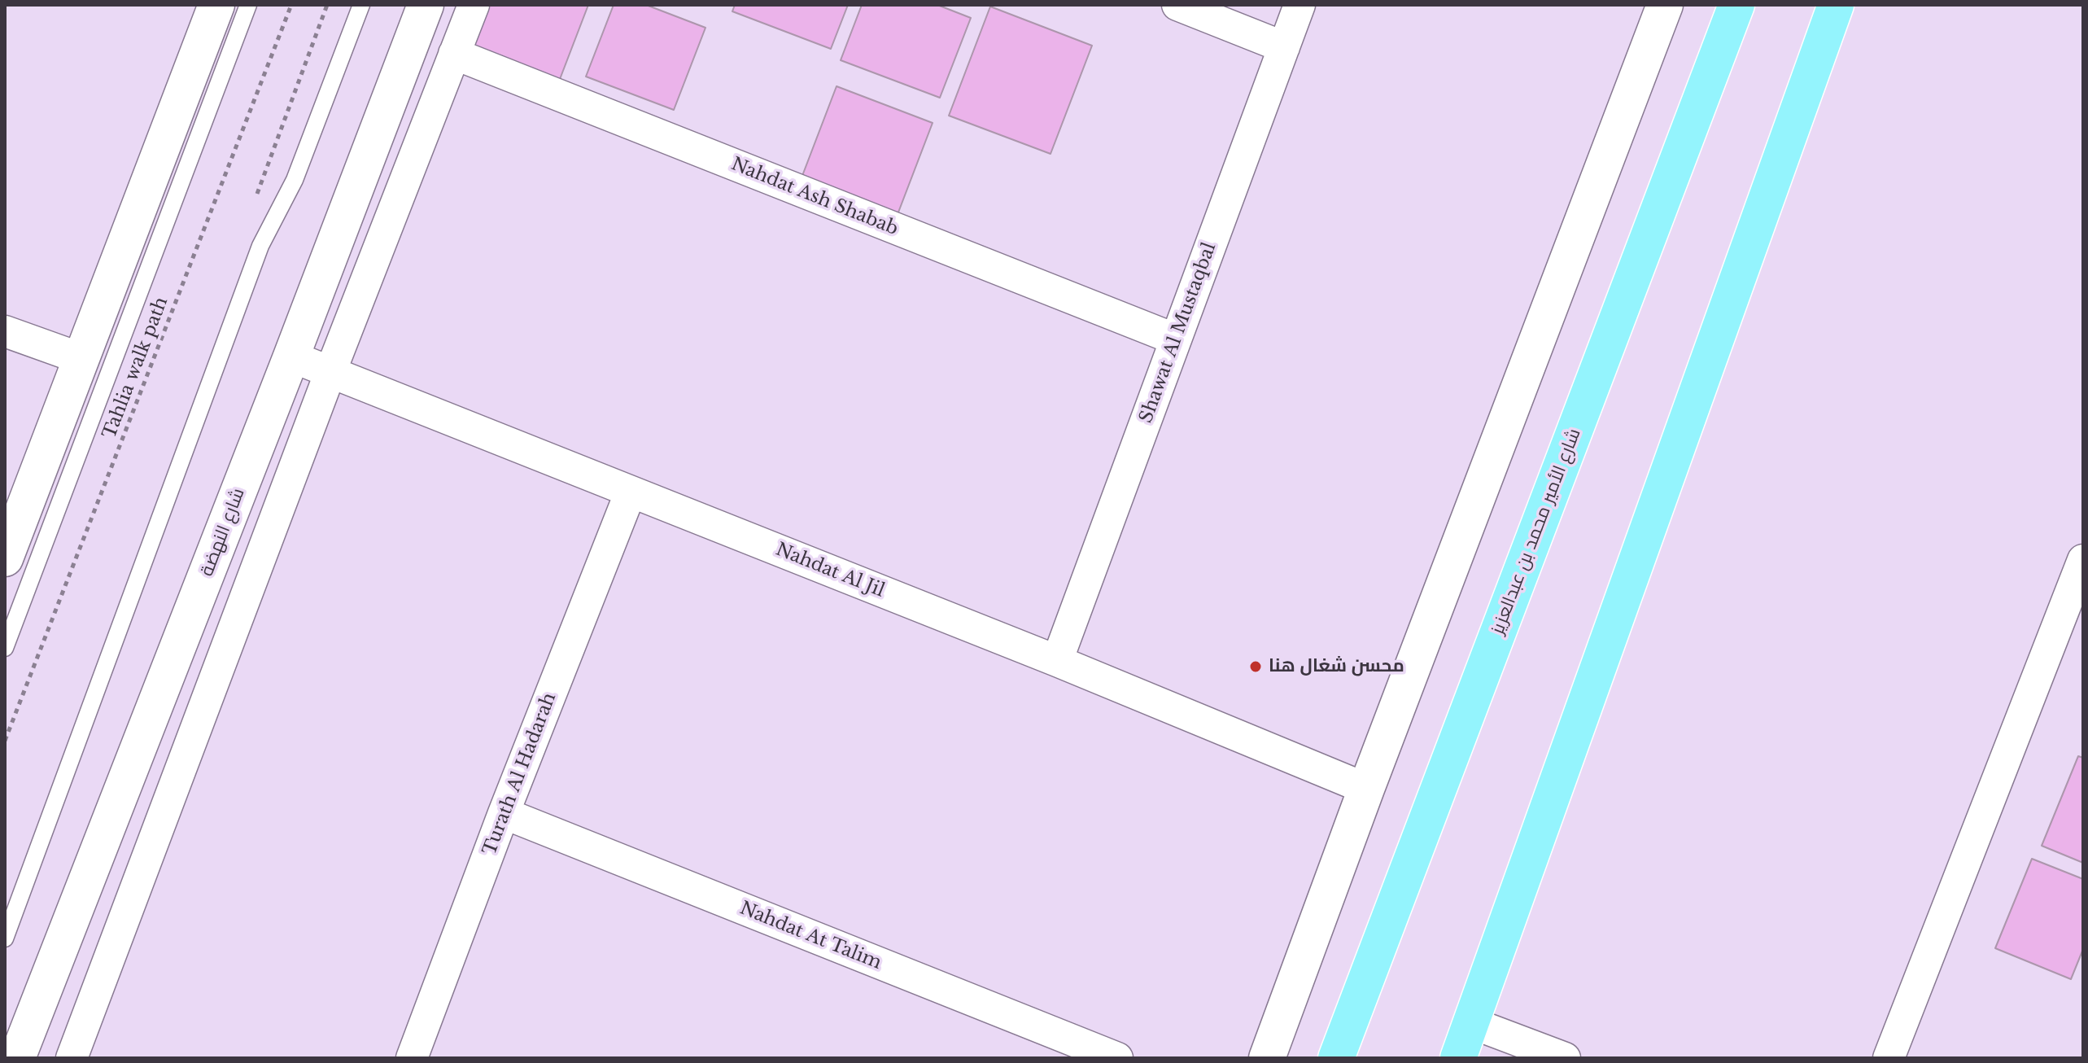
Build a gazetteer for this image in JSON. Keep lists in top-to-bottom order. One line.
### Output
{"streets":{"main road":["شارع الأمير محمد بن عبدالعزيز"],"street":["Nahdat Ash Shabab","Shawat Al Mustaqbal","شارع النهضة","Nahdat Al Jil","Turath Al Hadarah","Nahdat At Talim"],"path":["Tahlia walk path"]},"crossings":[["Nahdat Ash Shabab","Shawat Al Mustaqbal"],["Shawat Al Mustaqbal","Nahdat Al Jil"],["شارع النهضة","Nahdat Al Jil"],["Nahdat Al Jil","Turath Al Hadarah"],["Turath Al Hadarah","Nahdat At Talim"]],"places":["محسن شغال هنا"]}
